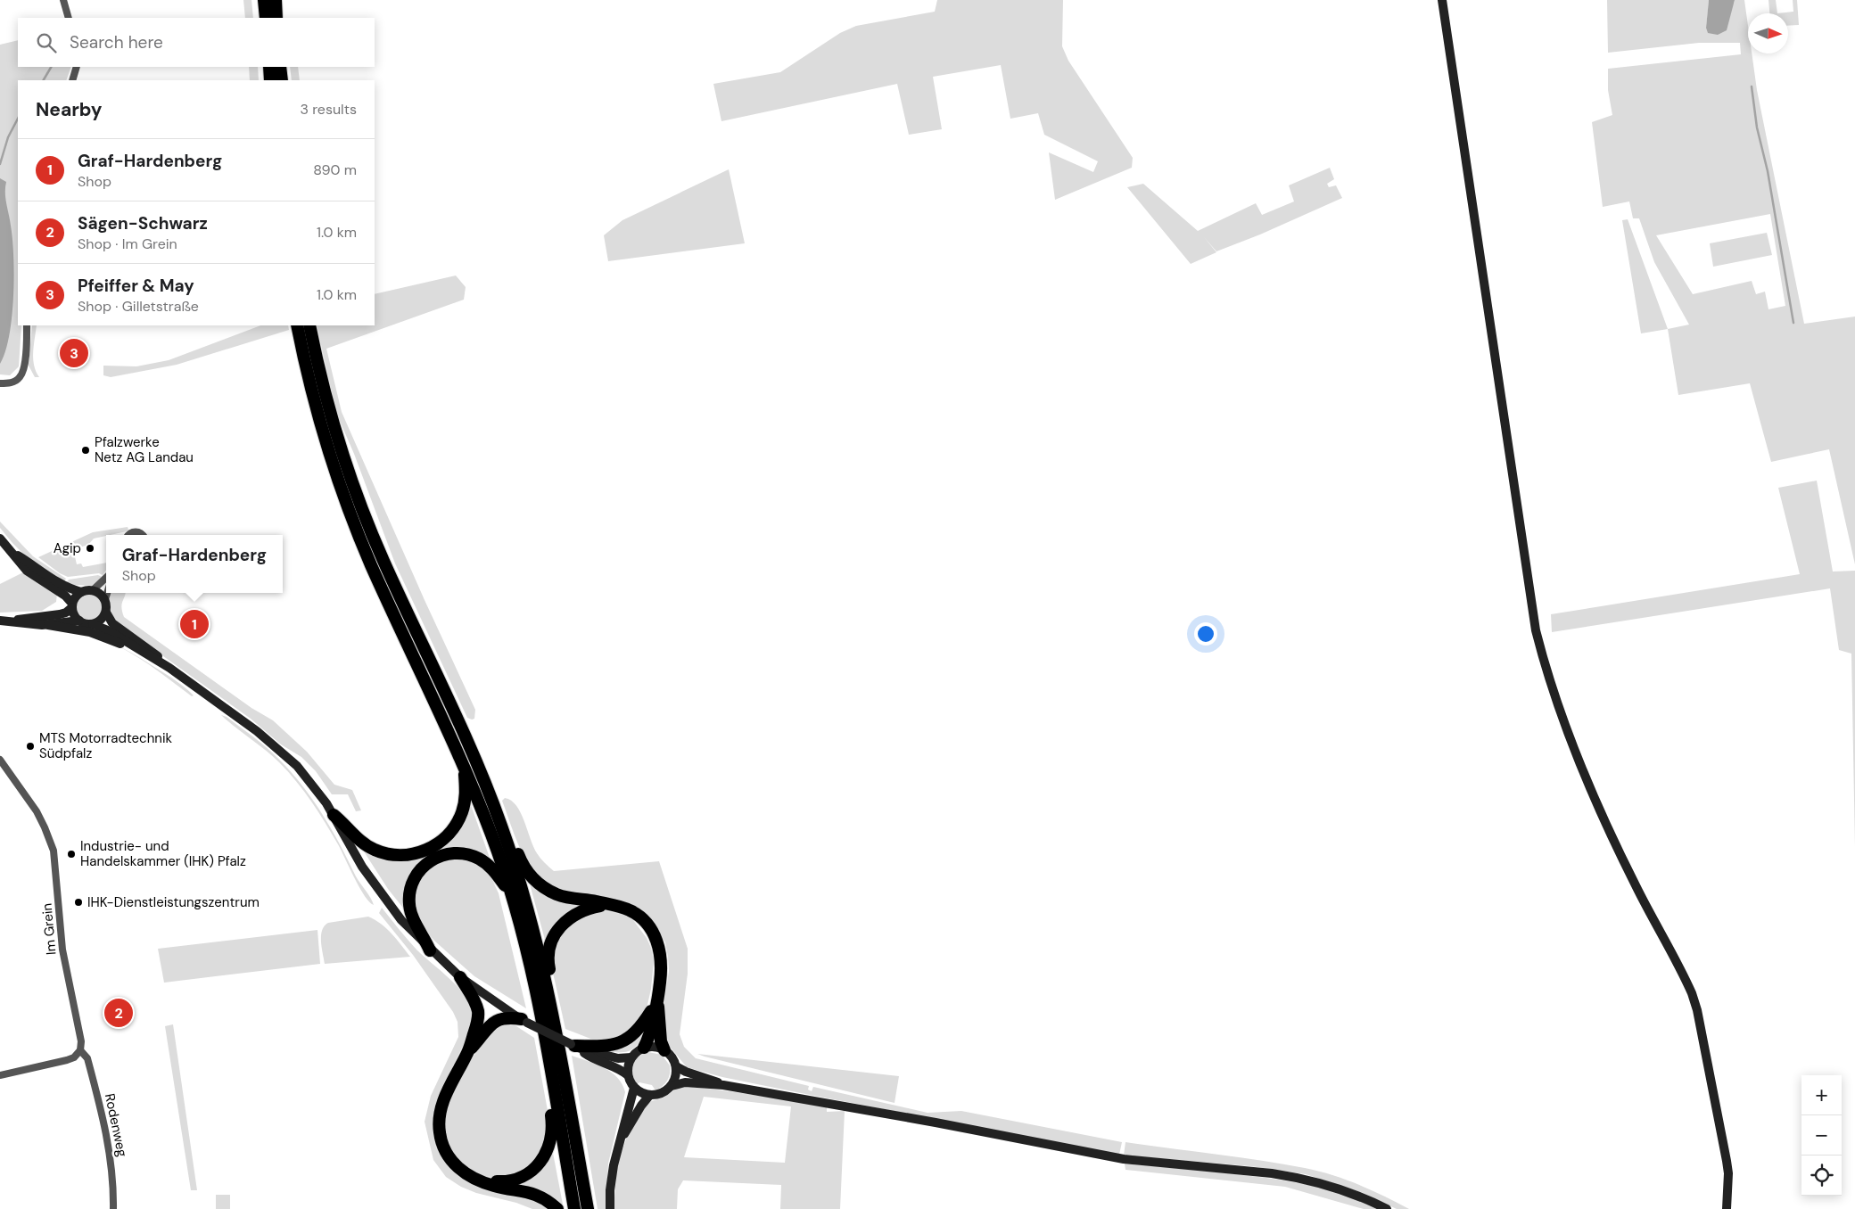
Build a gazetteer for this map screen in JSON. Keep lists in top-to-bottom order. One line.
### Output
{"streets":{"street":["Im Grein","Rodenweg"]},"crossings":[["Im Grein","Rodenweg"]],"places":["Pfalzwerke Netz AG Landau","Agip","MTS Motorradtechnik Südpfalz","Industrie- und Handelskammer (IHK) Pfalz","IHK-Dienstleistungszentrum"],"north":"right","page":{"search":"Search here","heading":["Nearby","3 results"],"list":[{"mark":"1","name":"Graf-Hardenberg","note":"Shop","value":"890 m"},{"mark":"2","name":"Sägen-Schwarz","note":"Shop · Im Grein","value":"1.0 km"},{"mark":"3","name":"Pfeiffer & May","note":"Shop · Gilletstraße","value":"1.0 km"}],"pins":["3","1","2"],"popup":["Graf-Hardenberg","Shop"],"map_buttons":["+","−"]}}
